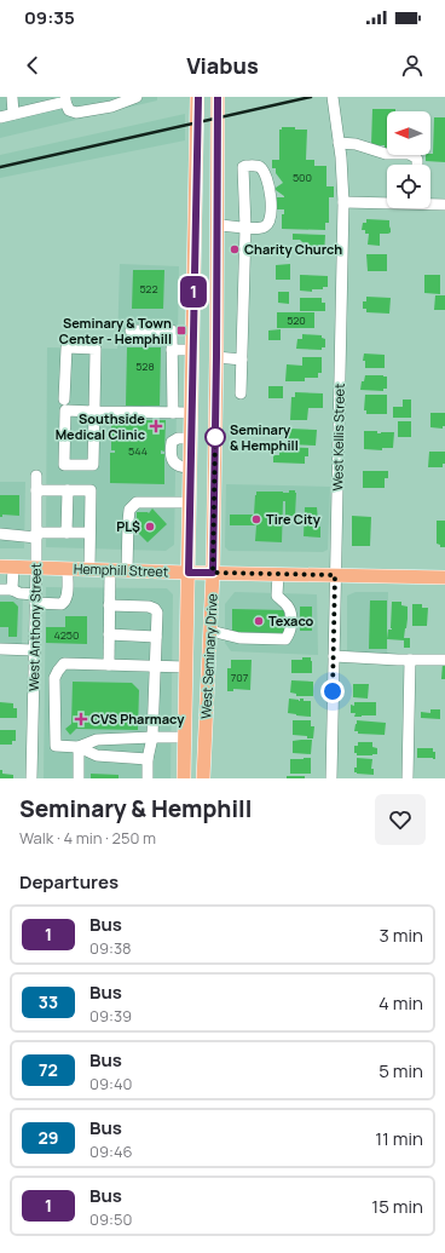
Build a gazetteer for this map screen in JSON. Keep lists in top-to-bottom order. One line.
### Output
{"streets":{"main road":["Hemphill Street","West Seminary Drive"],"street":["West Kellis Street","West Anthony Street"]},"crossings":[["West Kellis Street","Hemphill Street"],["Hemphill Street","West Anthony Street"],["Hemphill Street","West Seminary Drive"]],"places":{"other":["Charity Church","Seminary & Hemphill","Tire City","PL$","Texaco"],"transit":["Seminary & Town Center - Hemphill"],"health":["Southside Medical Clinic","CVS Pharmacy"]},"lines":["bus line 1"],"house_numbers":["500","522","520","528","544","4250","707"],"north":"left","page":{"status":"09:35","header":"Viabus","on_map":"1","heading":[["Seminary & Hemphill","Walk · 4 min · 250 m"],"Departures"],"list":[{"mark":"1","name":"Bus","note":"09:38","value":"3 min"},{"mark":"33","name":"Bus","note":"09:39","value":"4 min"},{"mark":"72","name":"Bus","note":"09:40","value":"5 min"},{"mark":"29","name":"Bus","note":"09:46","value":"11 min"},{"mark":"1","name":"Bus","note":"09:50","value":"15 min"}]}}
